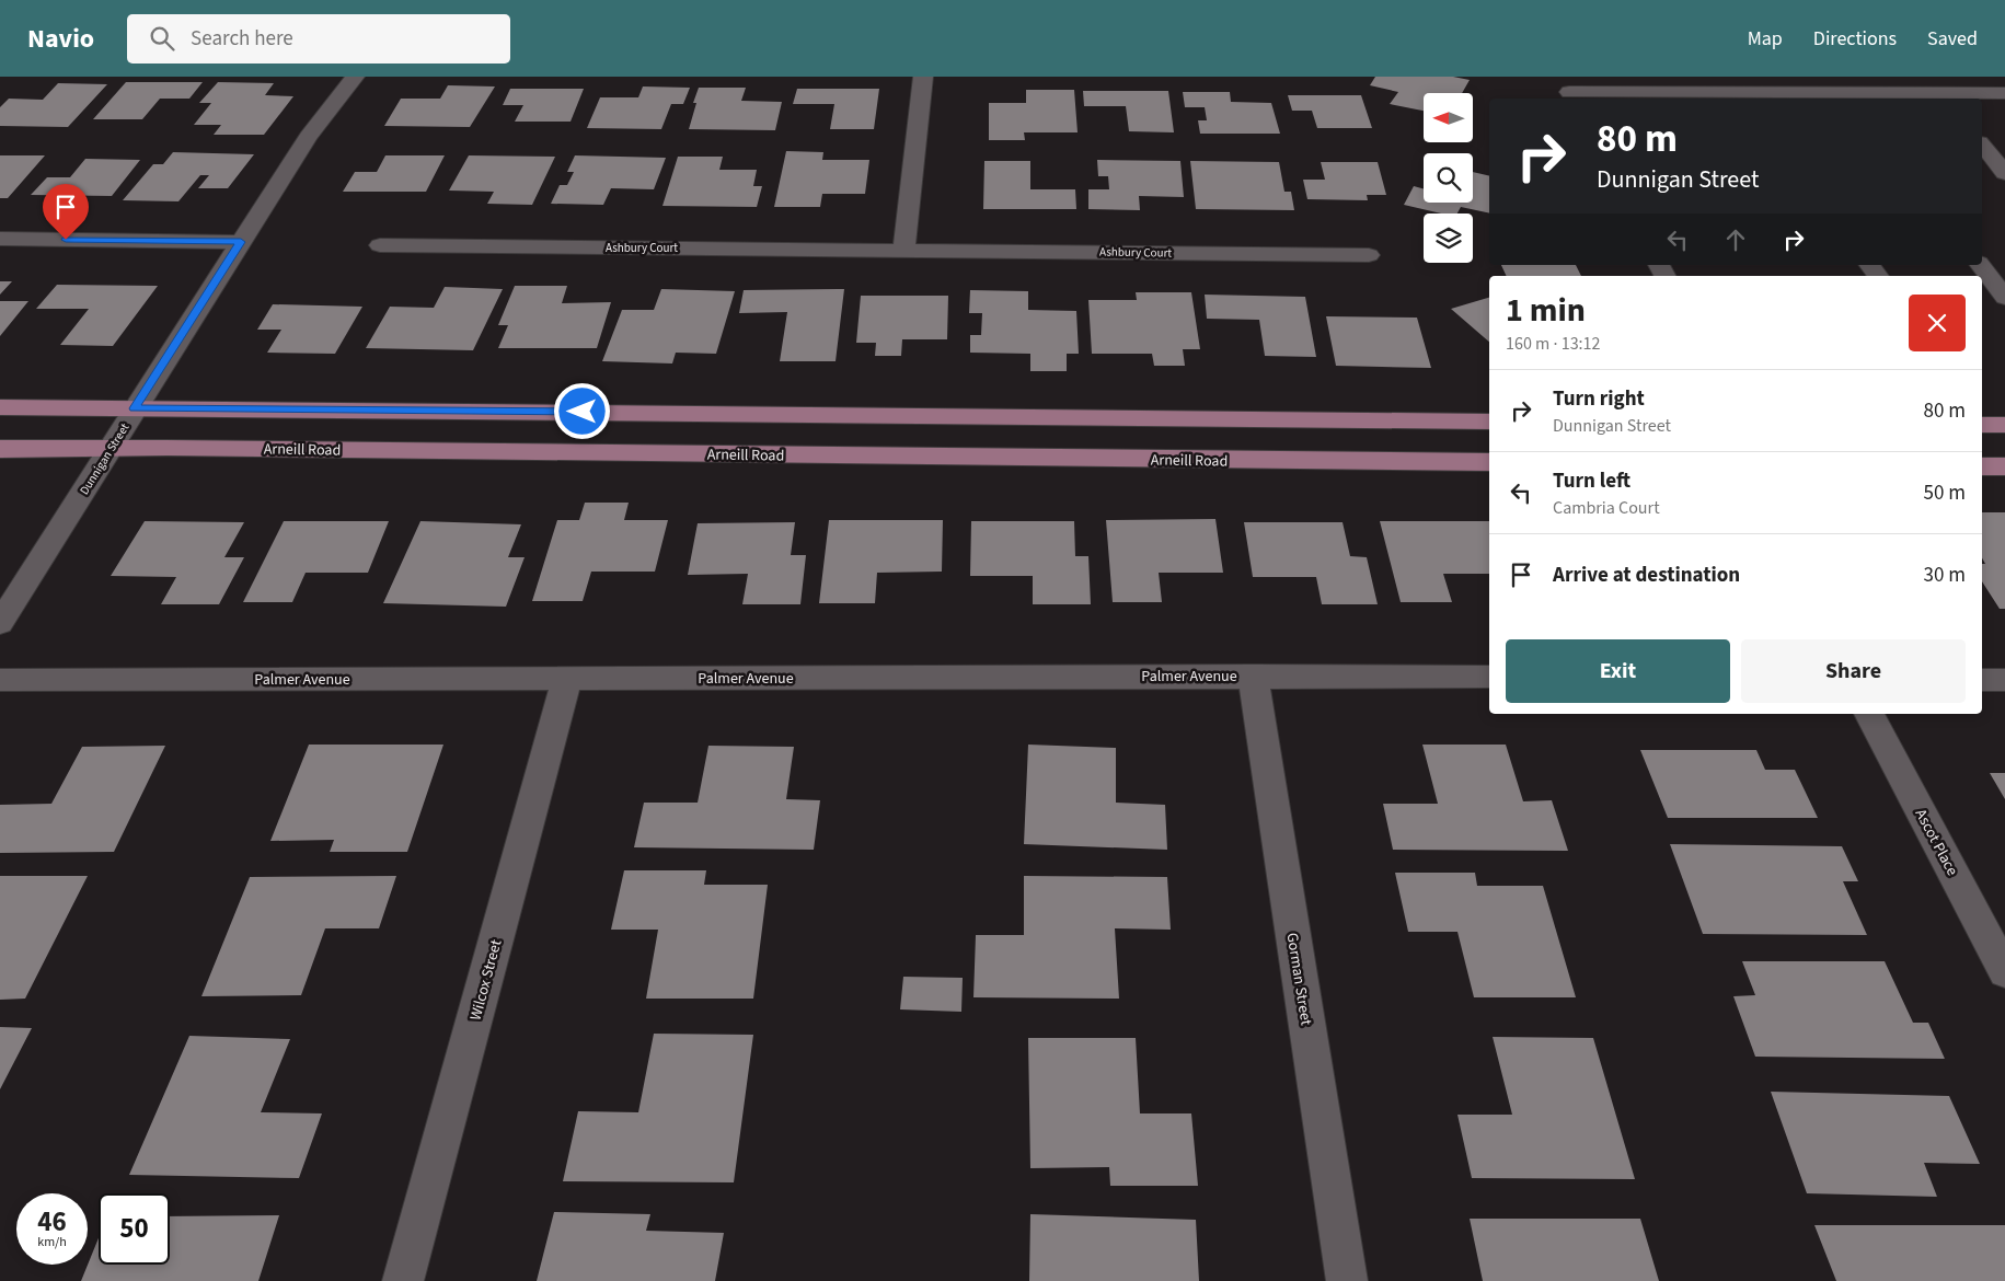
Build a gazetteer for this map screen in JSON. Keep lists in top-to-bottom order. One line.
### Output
{"streets":{"main road":["Arneill Road"],"street":["Ashbury Court","Dunnigan Street","Palmer Avenue","Ascot Place","Gorman Street","Wilcox Street"]},"crossings":[["Arneill Road","Dunnigan Street"],["Palmer Avenue","Gorman Street"],["Palmer Avenue","Wilcox Street"]],"north":"left","page":{"header":"Navio","search":"Search here","nav":["Map","Directions","Saved"],"turn":["80 m","Dunnigan Street"],"heading":["1 min","160 m · 13:12"],"list":[{"name":"Turn right","note":"Dunnigan Street","value":"80 m"},{"name":"Turn left","note":"Cambria Court","value":"50 m"},{"name":"Arrive at destination","value":"30 m"}],"buttons":["Exit","Share"],"speed":"46 km/h","limit":"50"}}
